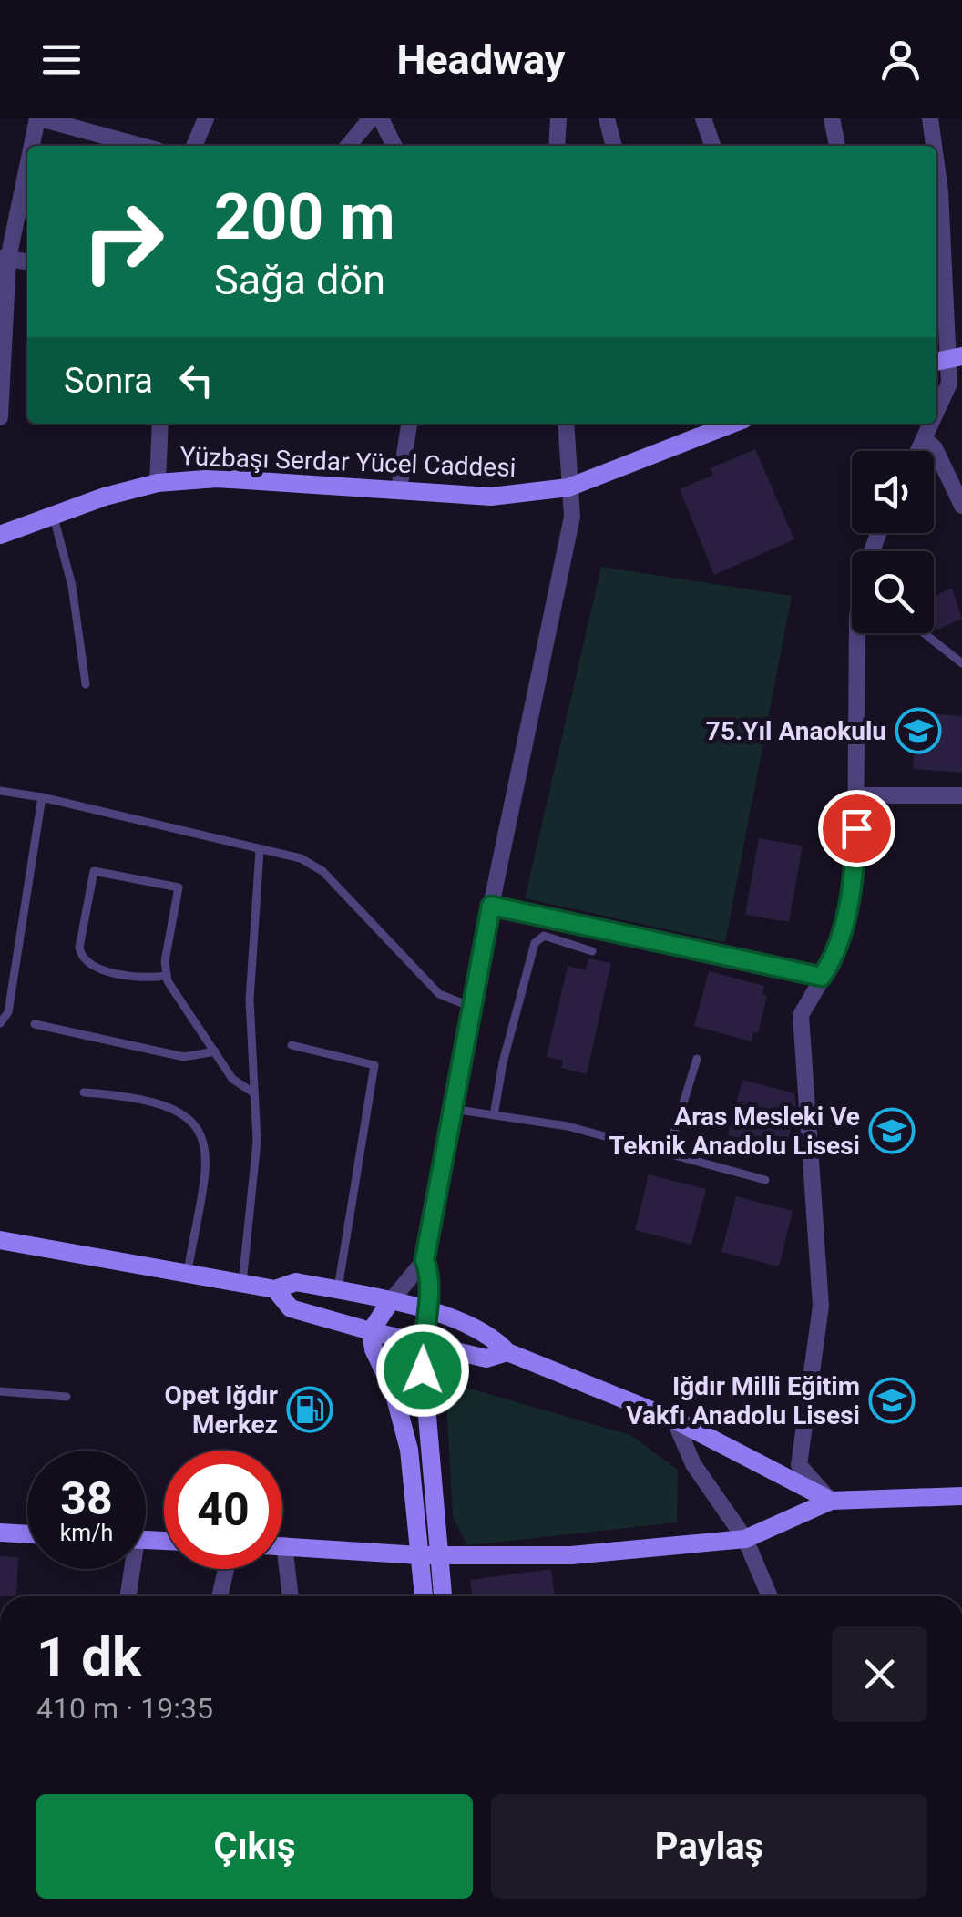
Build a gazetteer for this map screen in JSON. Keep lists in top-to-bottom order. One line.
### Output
{"streets":{"street":["Yüzbaşı Serdar Yücel Caddesi"]},"places":{"school or university":["75.Yıl Anaokulu","Aras Mesleki Ve Teknik Anadolu Lisesi","Iğdır Milli Eğitim Vakfı Anadolu Lisesi"],"fuel station":["Opet Iğdır Merkez"]},"page":{"header":"Headway","turn":["200 m","Sağa dön"],"then":"Sonra","speed":"38 km/h","limit":"40","heading":["1 dk","410 m · 19:35"],"buttons":["Çıkış","Paylaş"]}}
